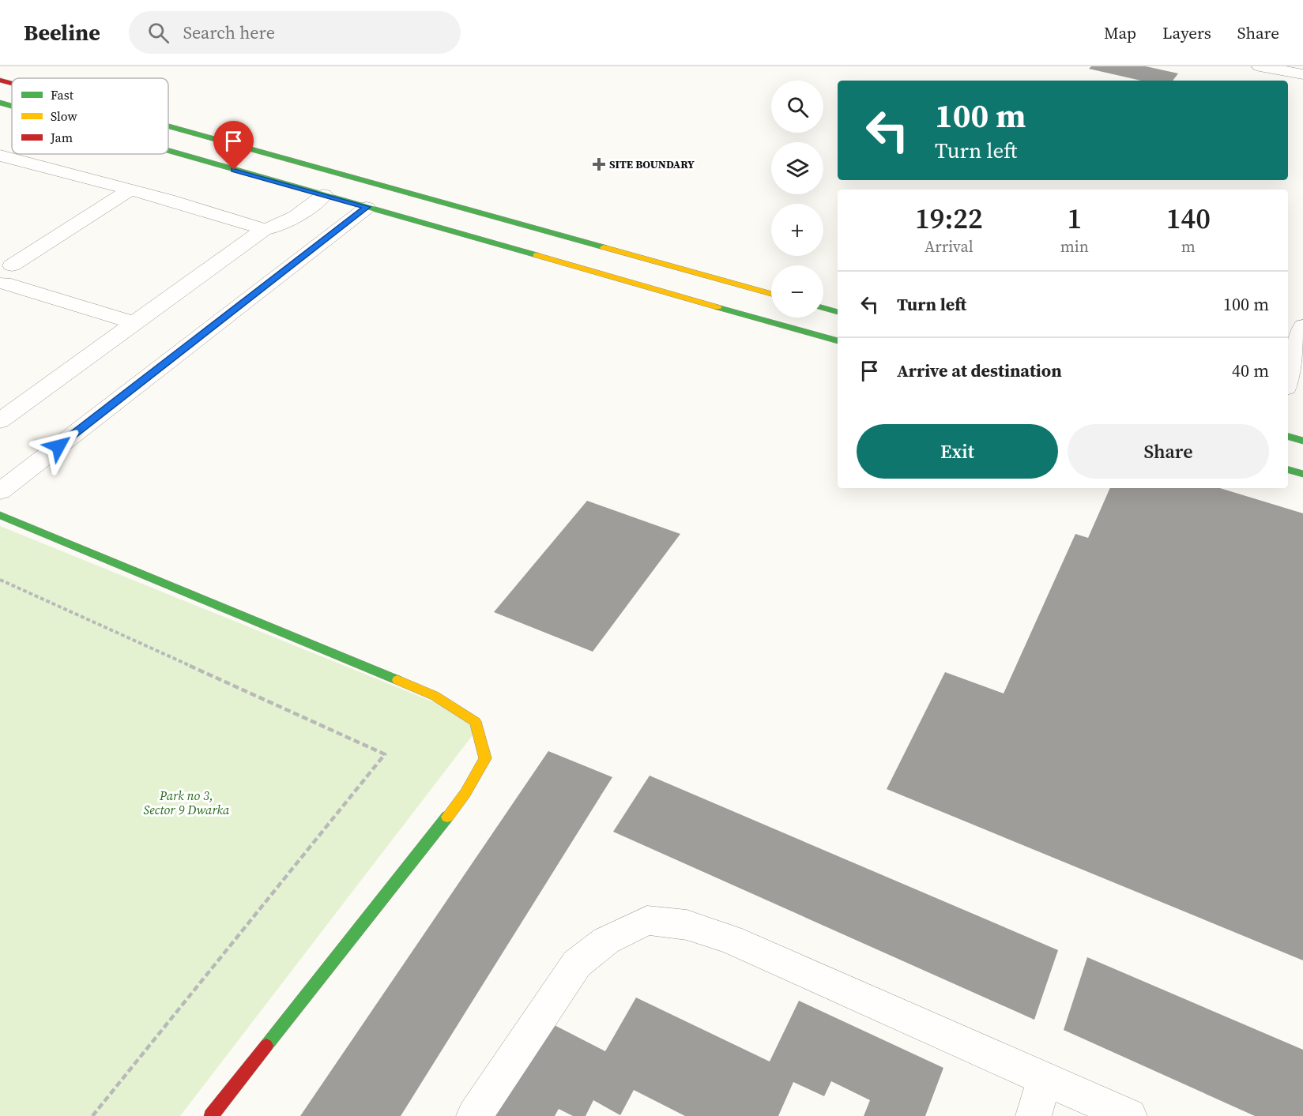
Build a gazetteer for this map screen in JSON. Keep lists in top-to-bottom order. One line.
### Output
{"parks":["Park no 3, Sector 9 Dwarka"],"places":{"health":["SITE BOUNDARY"]},"legend":["Fast","Slow","Jam"],"page":{"header":"Beeline","search":"Search here","nav":["Map","Layers","Share"],"map_buttons":["+","−"],"turn":["100 m","Turn left"],"eta":["19:22","Arrival","1","min","140","m"],"list":[{"name":"Turn left","value":"100 m"},{"name":"Arrive at destination","value":"40 m"}],"buttons":["Exit","Share"]}}
